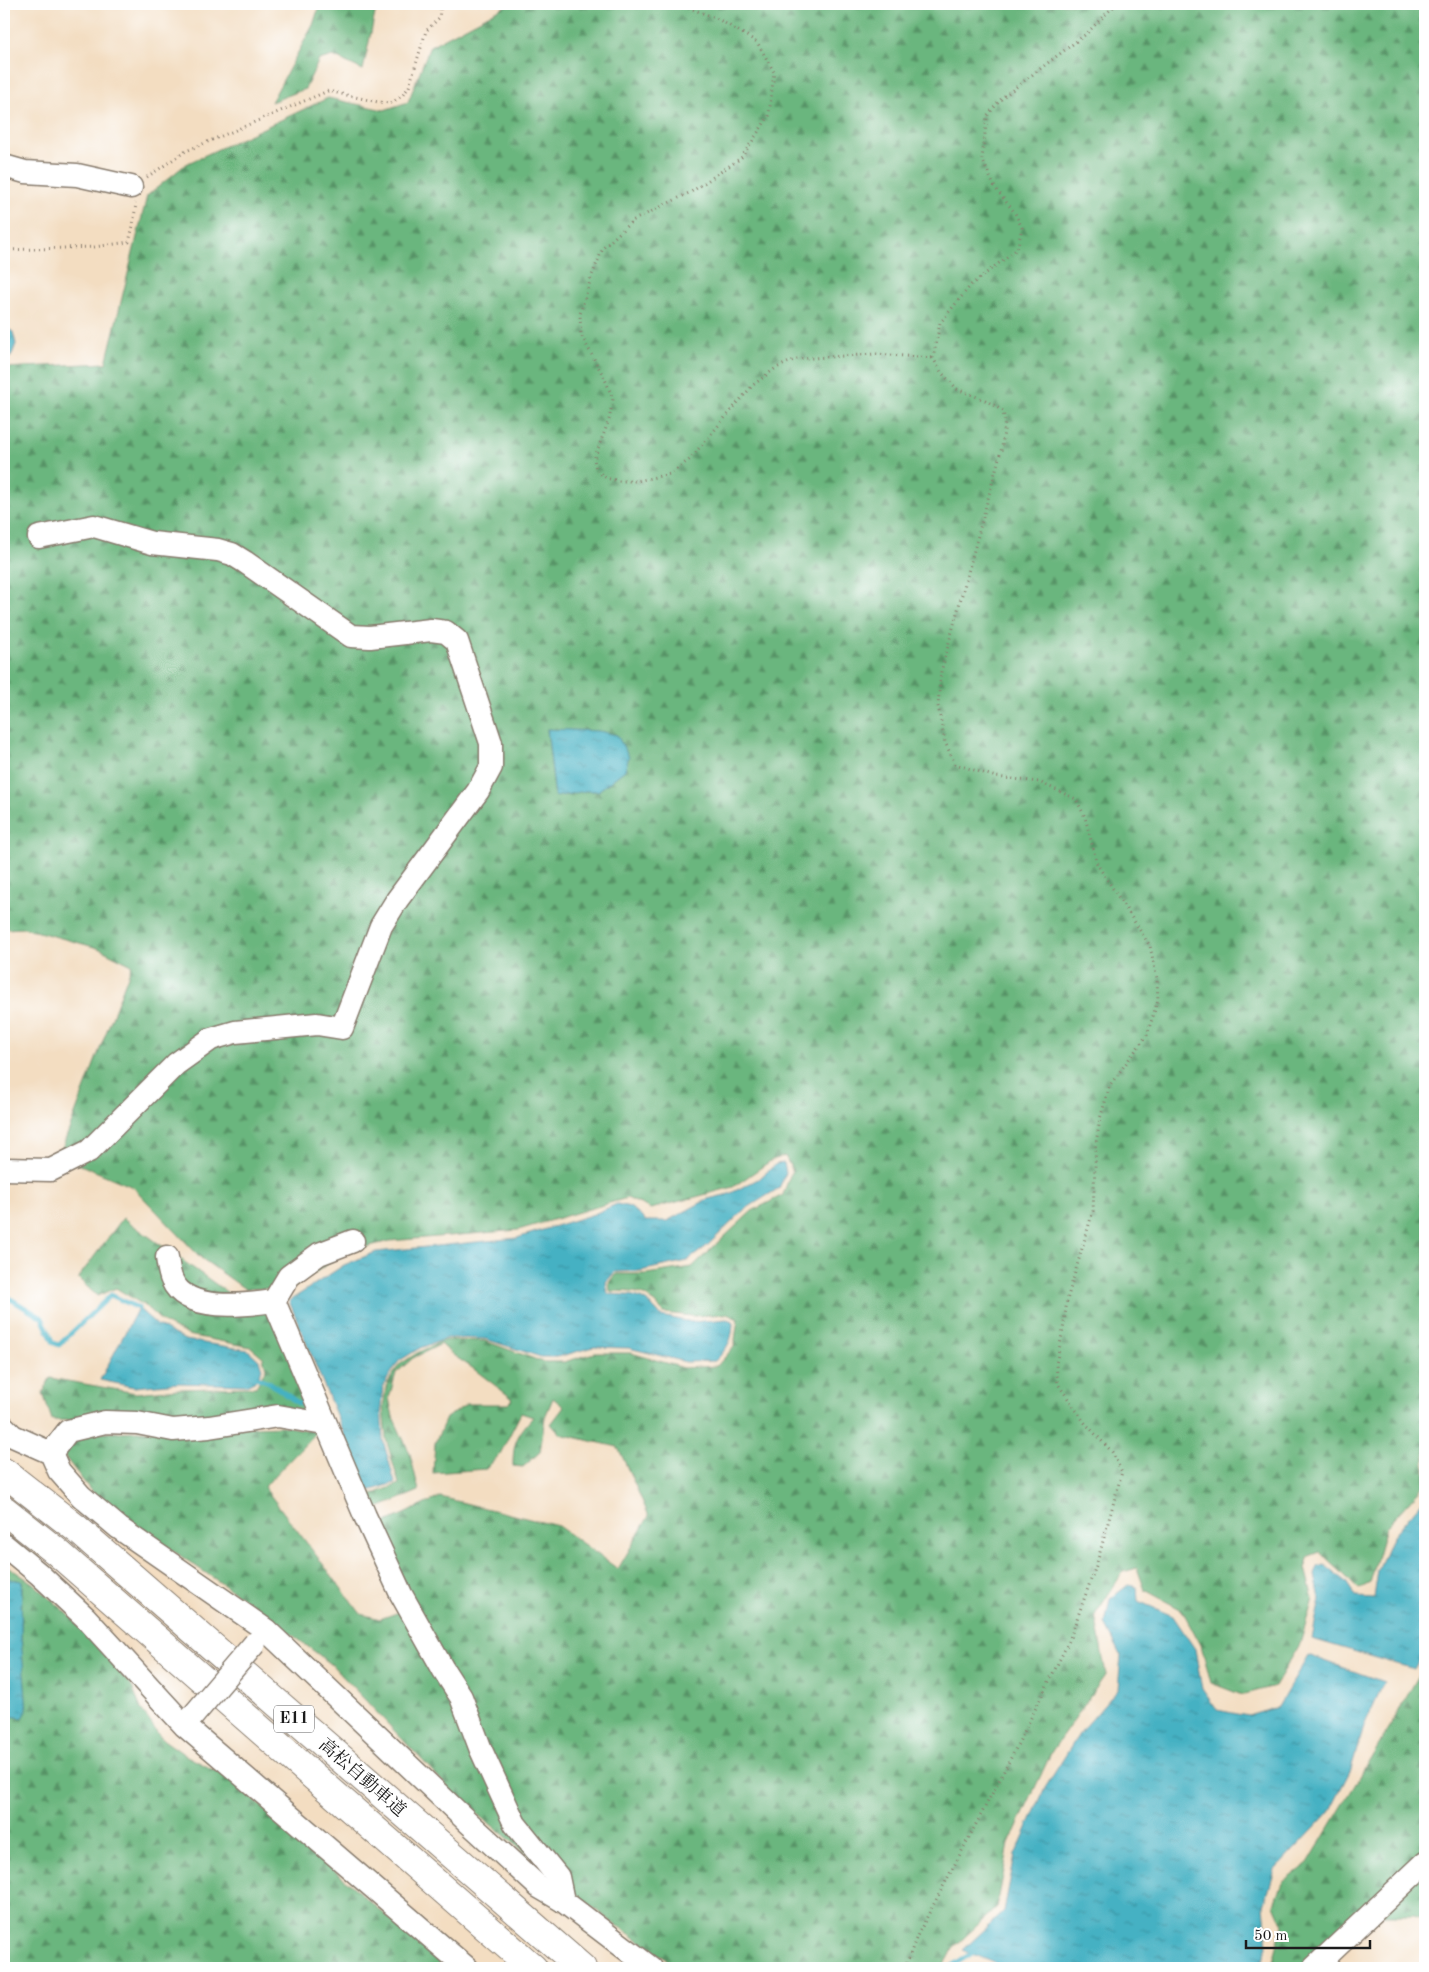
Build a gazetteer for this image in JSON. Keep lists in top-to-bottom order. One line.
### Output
{"streets":{"highway":["E11","高松自動車道"]},"scale_bar":"50 m"}
